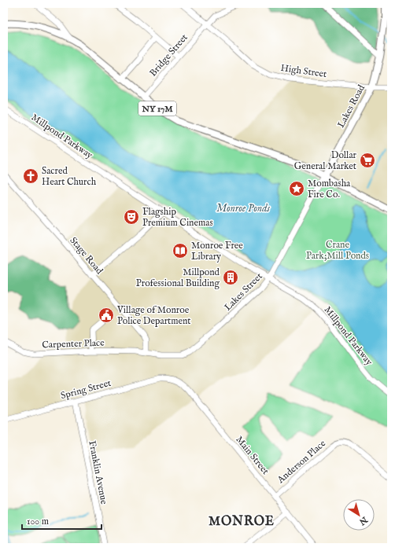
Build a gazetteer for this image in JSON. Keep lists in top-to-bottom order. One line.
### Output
{"streets":{"main road":["Lakes Road","NY 17M"],"street":["Bridge Street","High Street","Millpond Parkway","Stage Road","Lakes Street","Carpenter Place","Spring Street","Main Street","Anderson Place","Franklin Avenue"]},"crossings":[["Bridge Street","High Street"],["Bridge Street","NY 17M"],["High Street","Lakes Road"],["Lakes Road","NY 17M"],["Lakes Road","Lakes Street"],["NY 17M","Lakes Street"],["Millpond Parkway","Lakes Street"],["Stage Road","Lakes Street"],["Stage Road","Carpenter Place"],["Lakes Street","Carpenter Place"],["Spring Street","Main Street"],["Spring Street","Franklin Avenue"],["Main Street","Anderson Place"]],"districts":["MONROE"],"water":["Monroe Ponds"],"parks":["Crane Park;Mill Ponds"],"places":{"supermarket":["Dollar General Market"],"church":["Sacred Heart Church"],"place":["Mombasha Fire Co."],"theatre":["Flagship Premium Cinemas"],"library":["Monroe Free Library"],"building":["Millpond Professional Building"],"public building":["Village of Monroe Police Department"]},"scale_bar":"100 m","north":"bottom right"}
